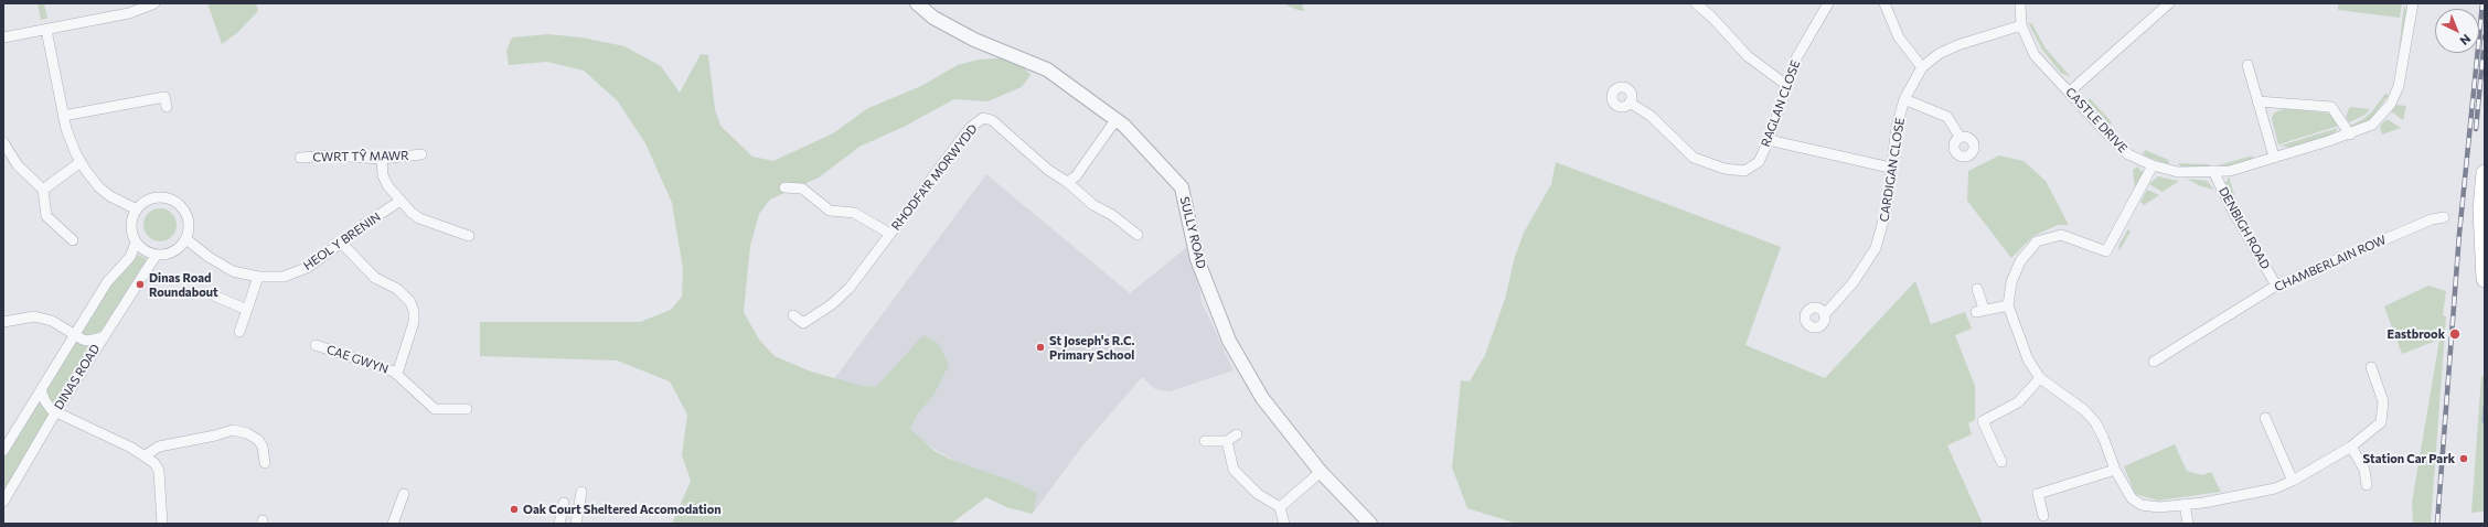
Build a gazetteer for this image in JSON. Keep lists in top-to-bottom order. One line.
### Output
{"streets":{"street":["RAGLAN CLOSE","CASTLE DRIVE","CWRT TŶ MAWR","CARDIGAN CLOSE","RHODFA'R MORWYDD","DENBIGH ROAD","SULLY ROAD","HEOL Y BRENIN","CHAMBERLAIN ROW","CAE GWYN","DINAS ROAD"]},"crossings":[["CASTLE DRIVE","CARDIGAN CLOSE"],["CASTLE DRIVE","DENBIGH ROAD"],["DENBIGH ROAD","CHAMBERLAIN ROW"],["HEOL Y BRENIN","DINAS ROAD"]],"places":["Dinas Road Roundabout","Eastbrook","St Joseph's R.C. Primary School","Station Car Park","Oak Court Sheltered Accomodation"],"north":"bottom right"}
